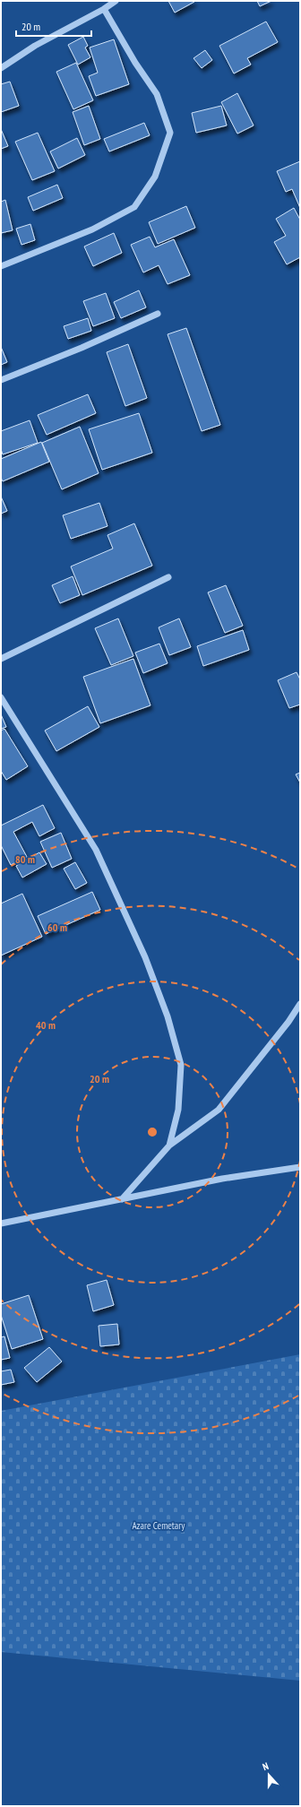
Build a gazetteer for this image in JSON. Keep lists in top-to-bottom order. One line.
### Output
{"parks":["Azare Cemetary"],"scale_bar":"20 m","north":"top","rings":["80 m","60 m","40 m","20 m"]}
